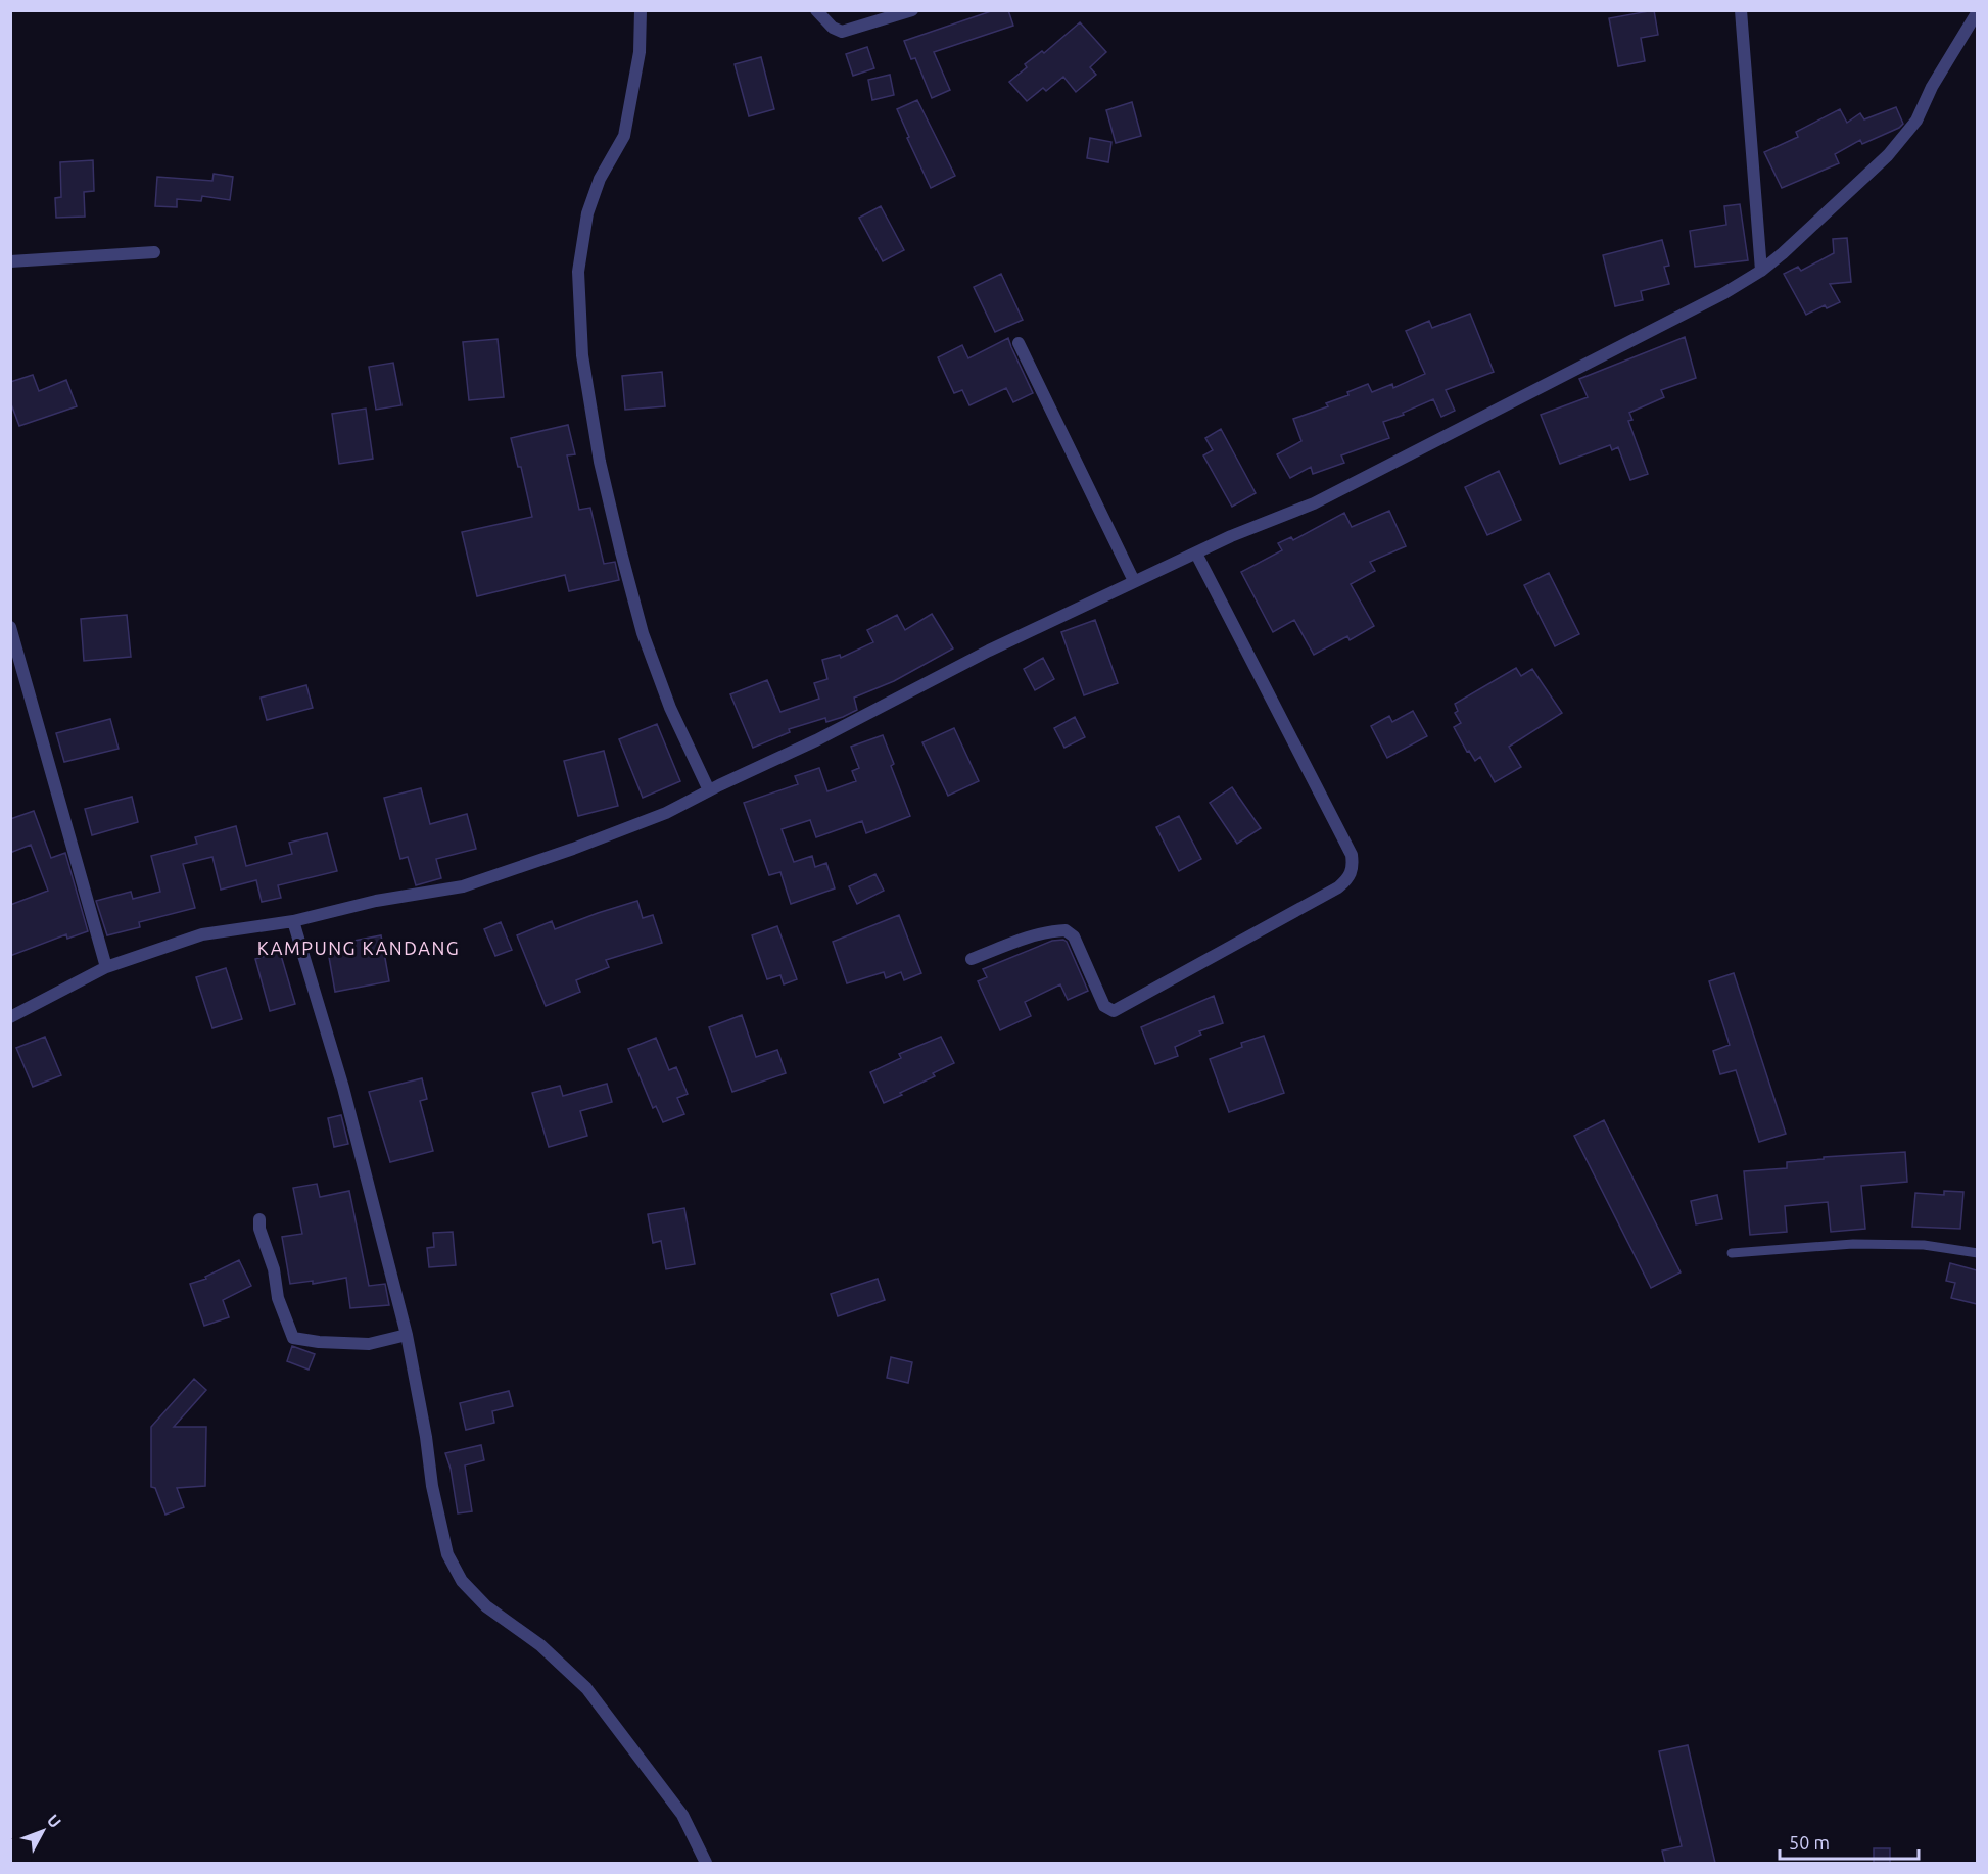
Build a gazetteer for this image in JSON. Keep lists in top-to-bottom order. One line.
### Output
{"districts":["KAMPUNG KANDANG"],"scale_bar":"50 m","north":"top right"}
